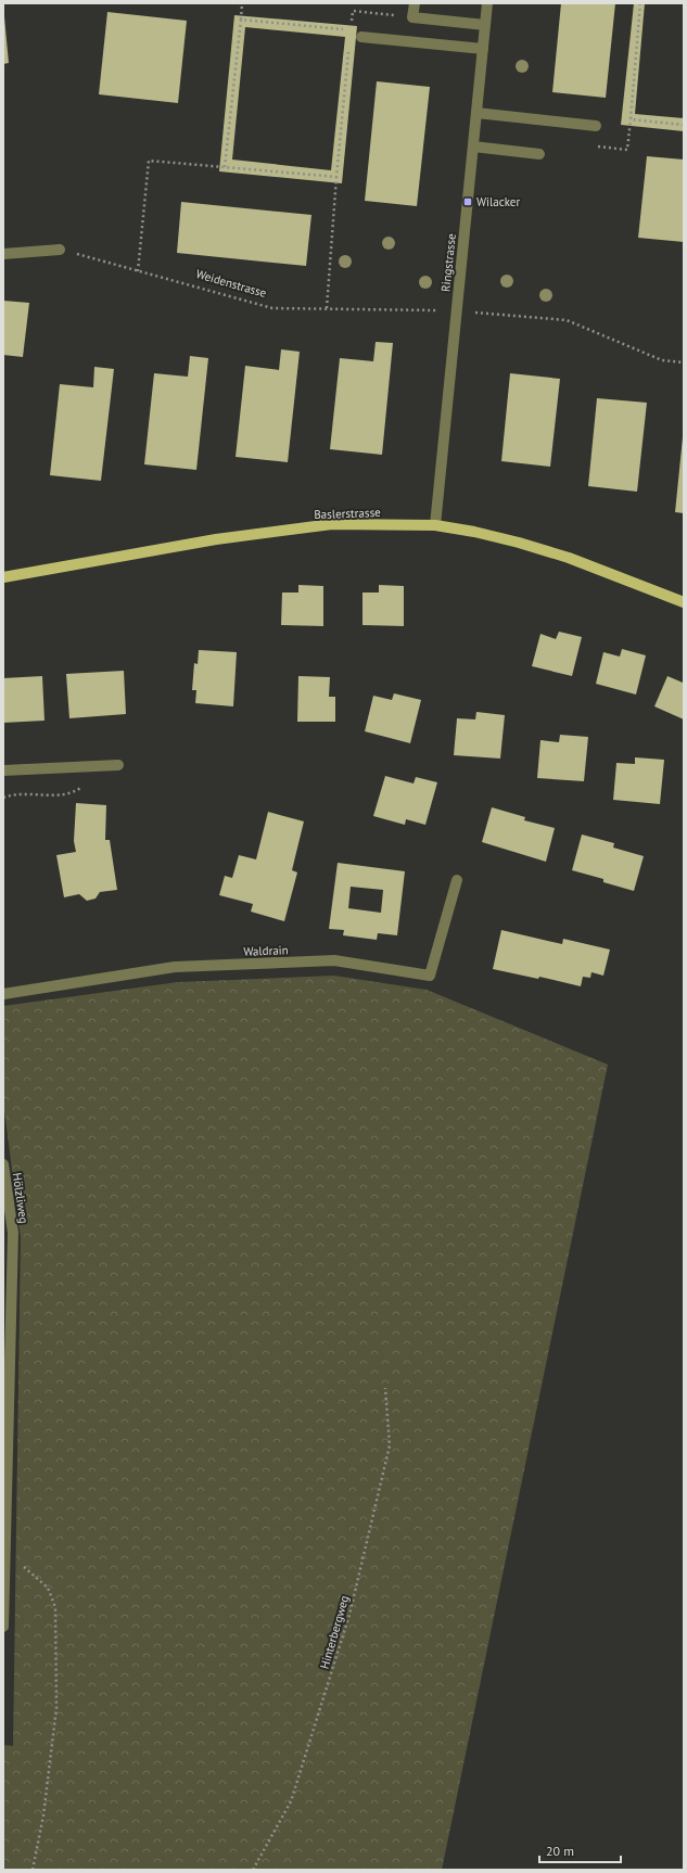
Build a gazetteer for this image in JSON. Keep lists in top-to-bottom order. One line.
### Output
{"streets":{"main road":["Baslerstrasse"],"street":["Ringstrasse","Waldrain","Hölzliweg"],"path":["Weidenstrasse","Hinterbergweg"]},"crossings":[["Ringstrasse","Weidenstrasse"],["Ringstrasse","Baslerstrasse"]],"places":{"transit":["Wilacker"]},"scale_bar":"20 m"}
